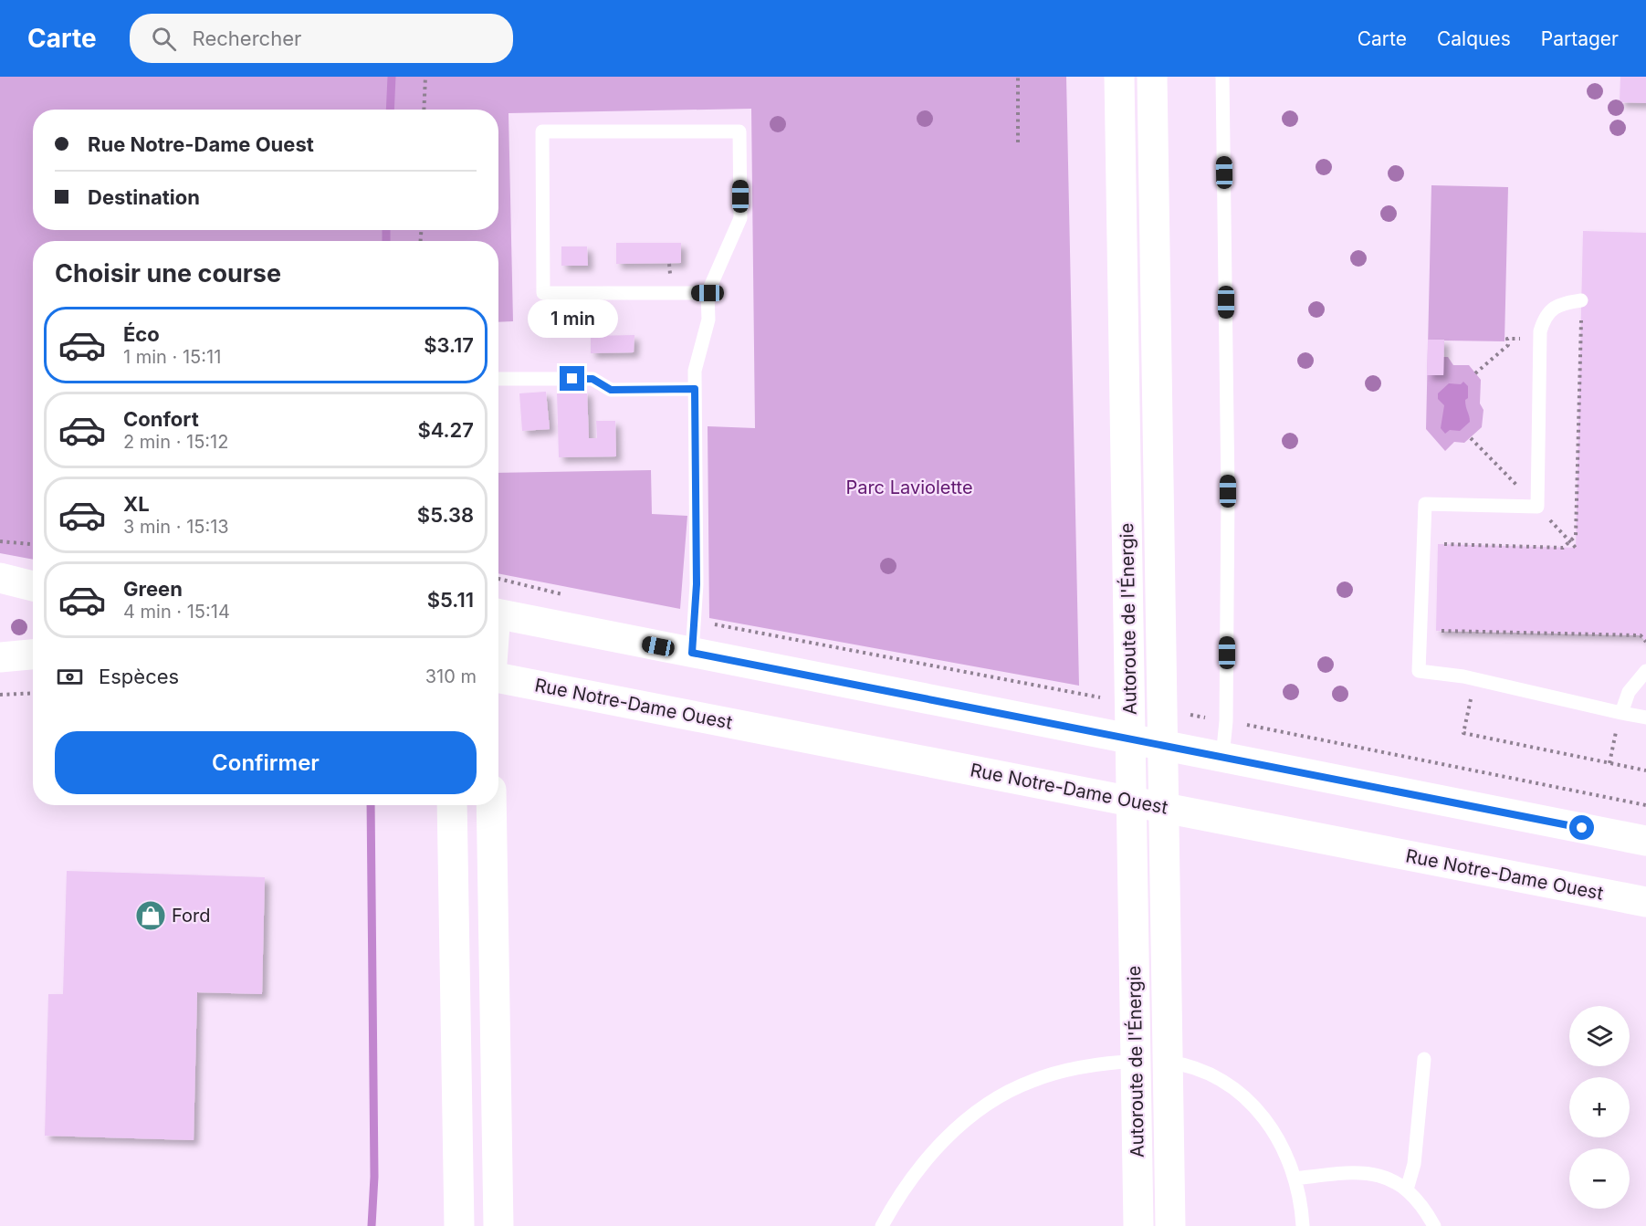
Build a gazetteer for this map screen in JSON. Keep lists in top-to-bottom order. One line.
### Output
{"streets":{"main road":["Autoroute de l'Énergie","Rue Notre-Dame Ouest"]},"parks":["Parc Laviolette"],"places":{"shop":["Ford"]},"page":{"header":"Carte","search":"Rechercher","nav":["Carte","Calques","Partager"],"banner":["Rue Notre-Dame Ouest","Destination"],"heading":"Choisir une course","bubble":"1 min","list":[{"name":"Éco","note":"1 min · 15:11","value":"$3.17"},{"name":"Confort","note":"2 min · 15:12","value":"$4.27"},{"name":"XL","note":"3 min · 15:13","value":"$5.38"},{"name":"Green","note":"4 min · 15:14","value":"$5.11"}],"pay":["Espèces","310 m"],"buttons":"Confirmer","map_buttons":["+","−"]}}
